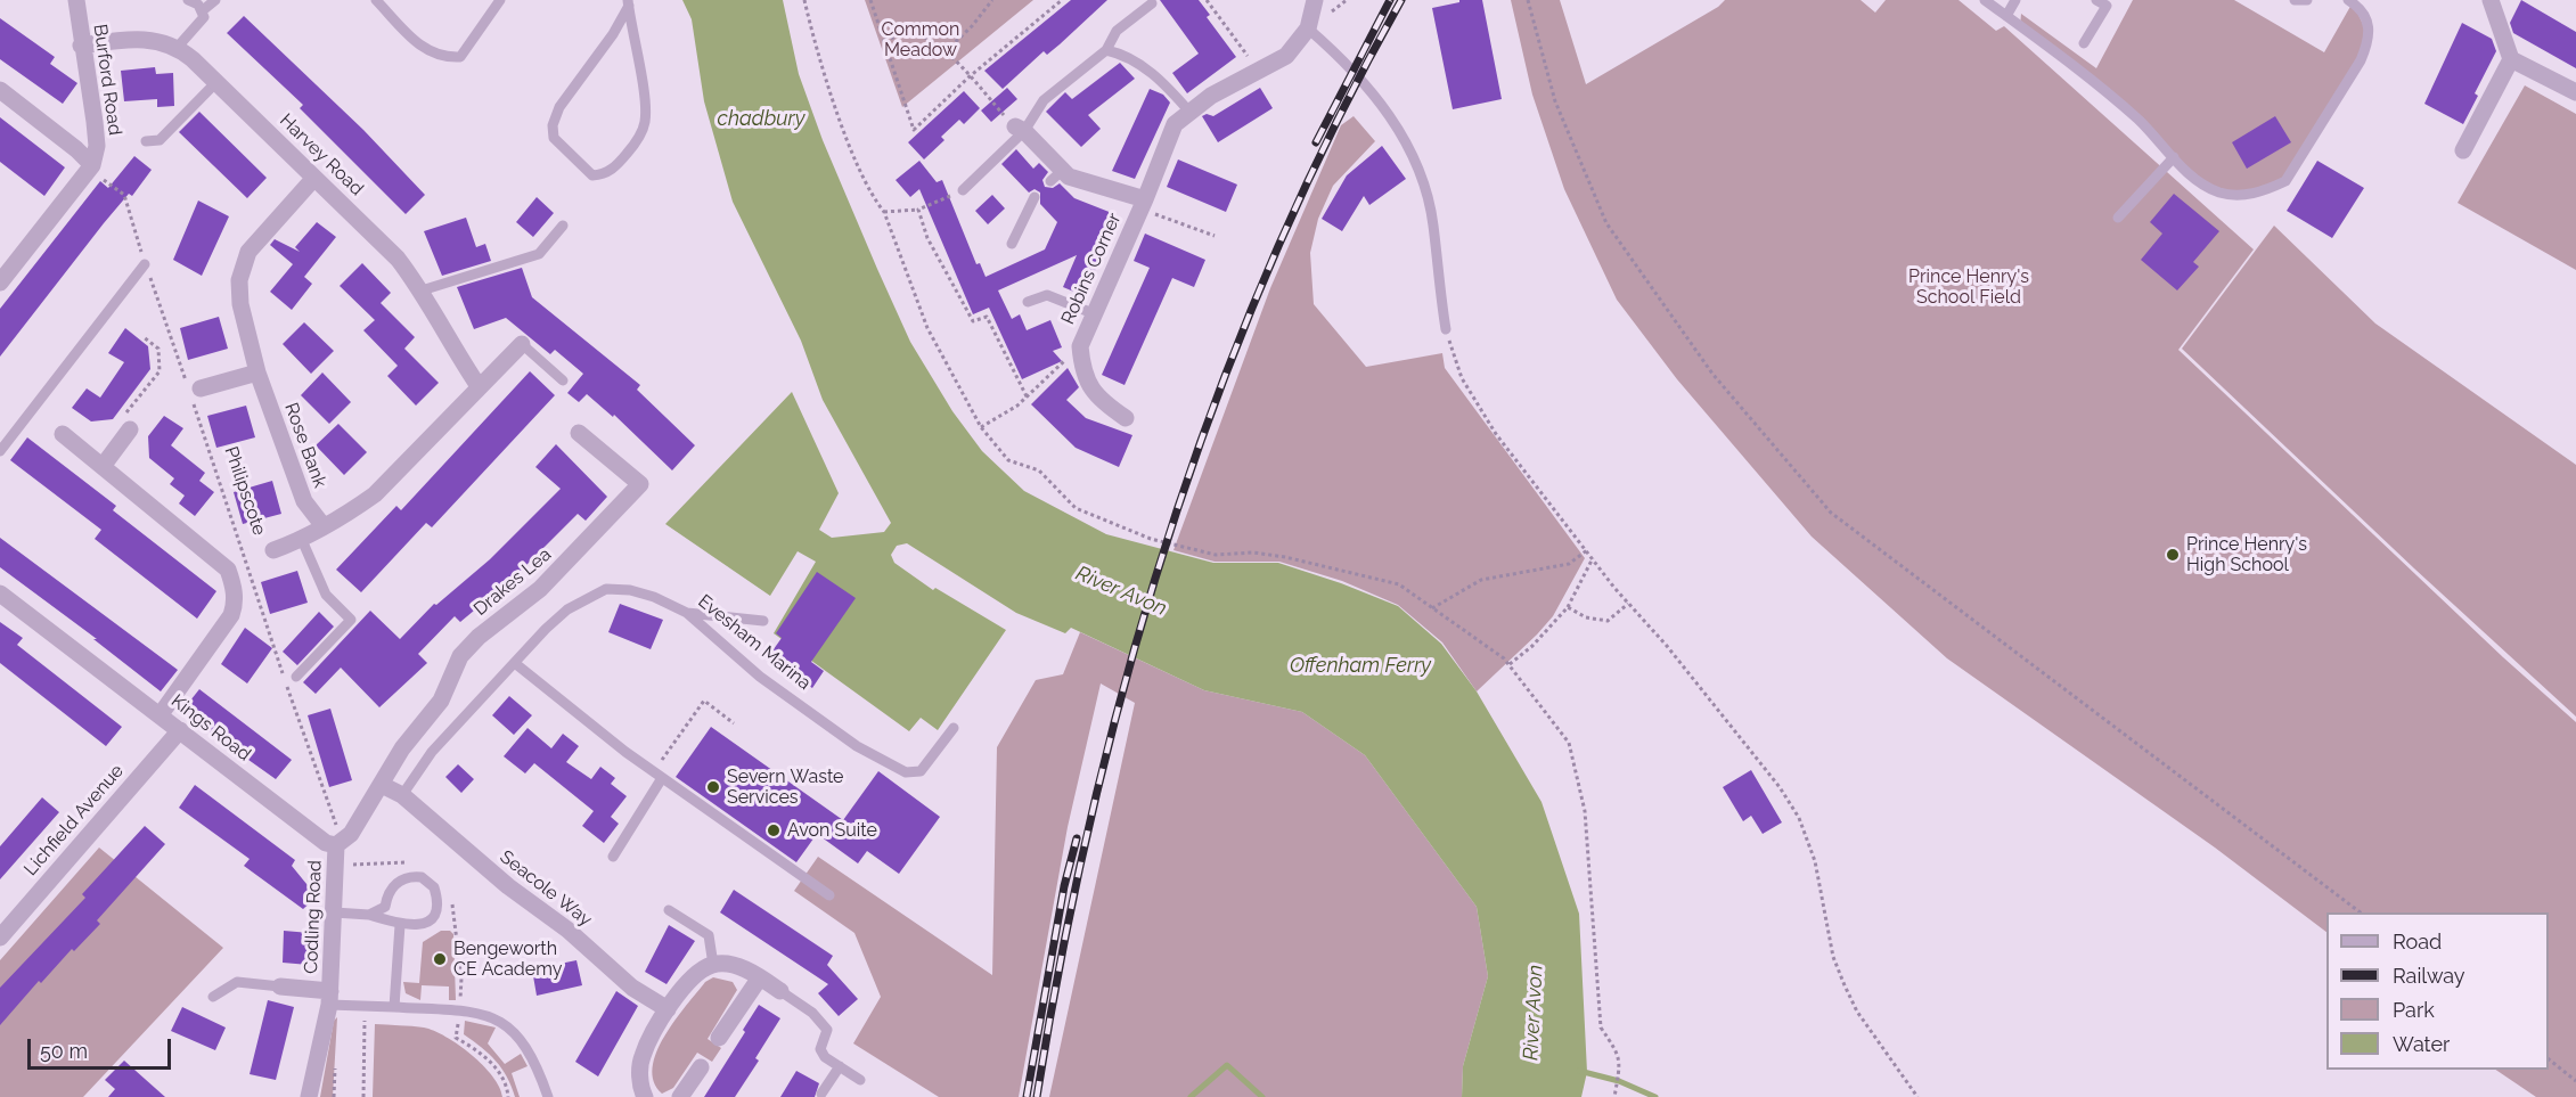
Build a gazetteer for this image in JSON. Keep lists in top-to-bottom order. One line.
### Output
{"streets":{"street":["Burford Road","Harvey Road","Robins Corner","Rose Bank","Drakes Lea","Kings Road","Lichfield Avenue","Seacole Way","Codling Road"],"lane":["Evesham Marina"],"path":["Philipscote"]},"crossings":[["Burford Road","Harvey Road"],["Burford Road","Philipscote"],["Harvey Road","Rose Bank"],["Philipscote","Kings Road"],["Philipscote","Codling Road"],["Evesham Marina","Seacole Way"],["Kings Road","Lichfield Avenue"],["Kings Road","Codling Road"]],"water":["chadbury","River Avon","Offenham Ferry"],"parks":["Common Meadow","Prince Henry's School Field"],"places":["Prince Henry's High School","Severn Waste Services","Avon Suite","Bengeworth CE Academy"],"legend":["Road","Railway","Park","Water"],"scale_bar":"50 m"}
